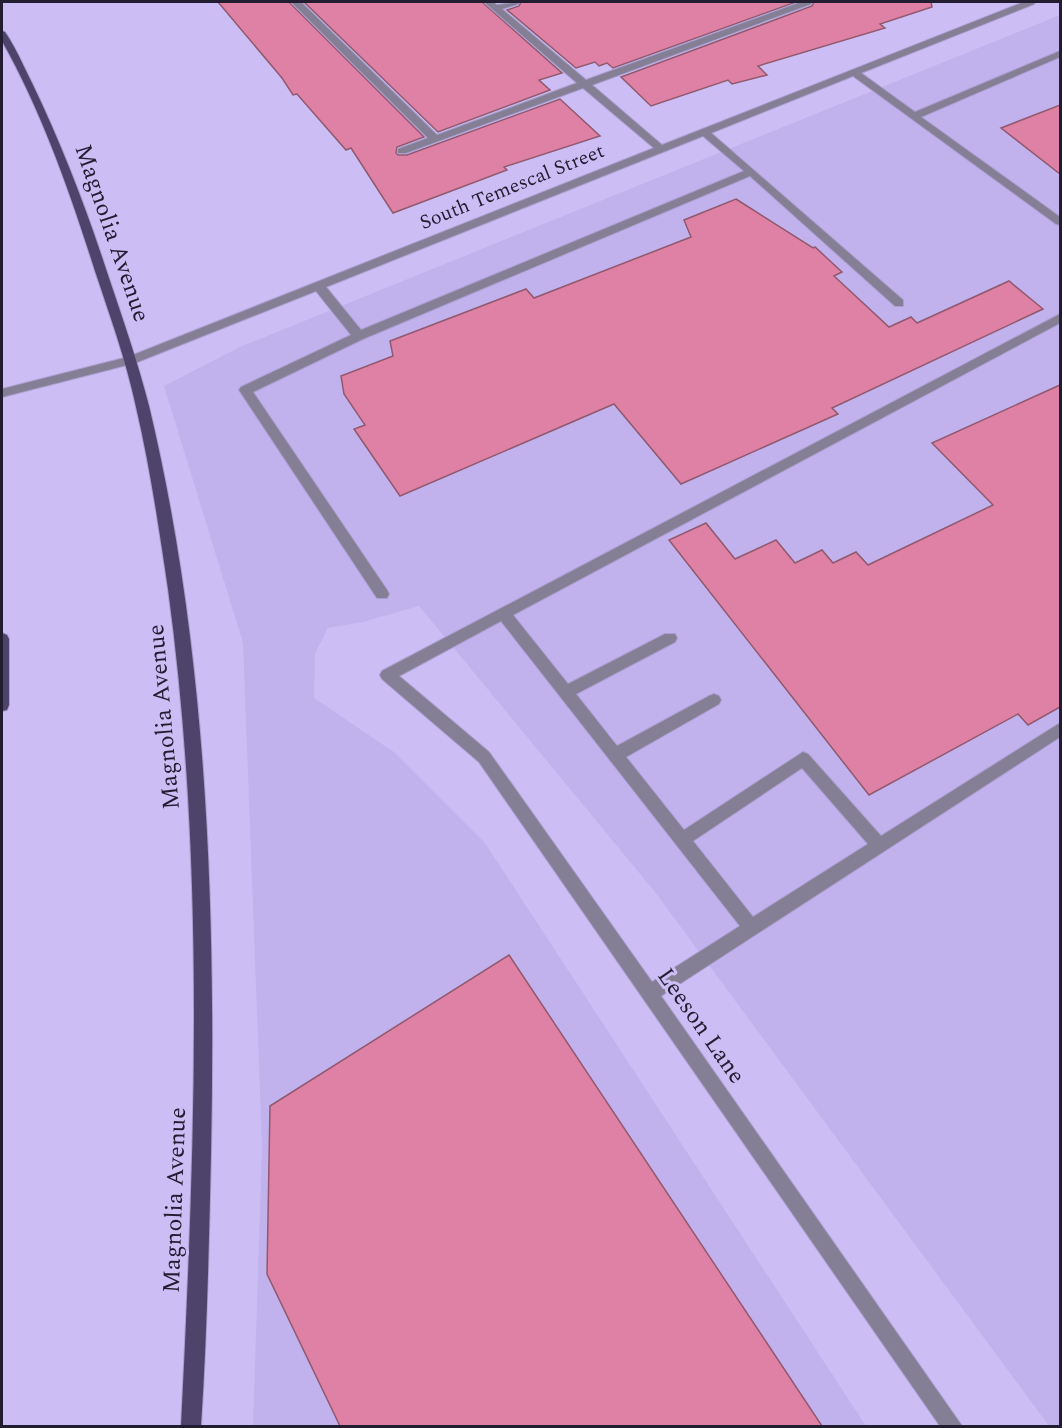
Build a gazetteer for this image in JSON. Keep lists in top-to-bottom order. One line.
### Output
{"streets":{"main road":["Magnolia Avenue"],"street":["South Temescal Street","Leeson Lane"]},"crossings":[["South Temescal Street","Magnolia Avenue"]]}
